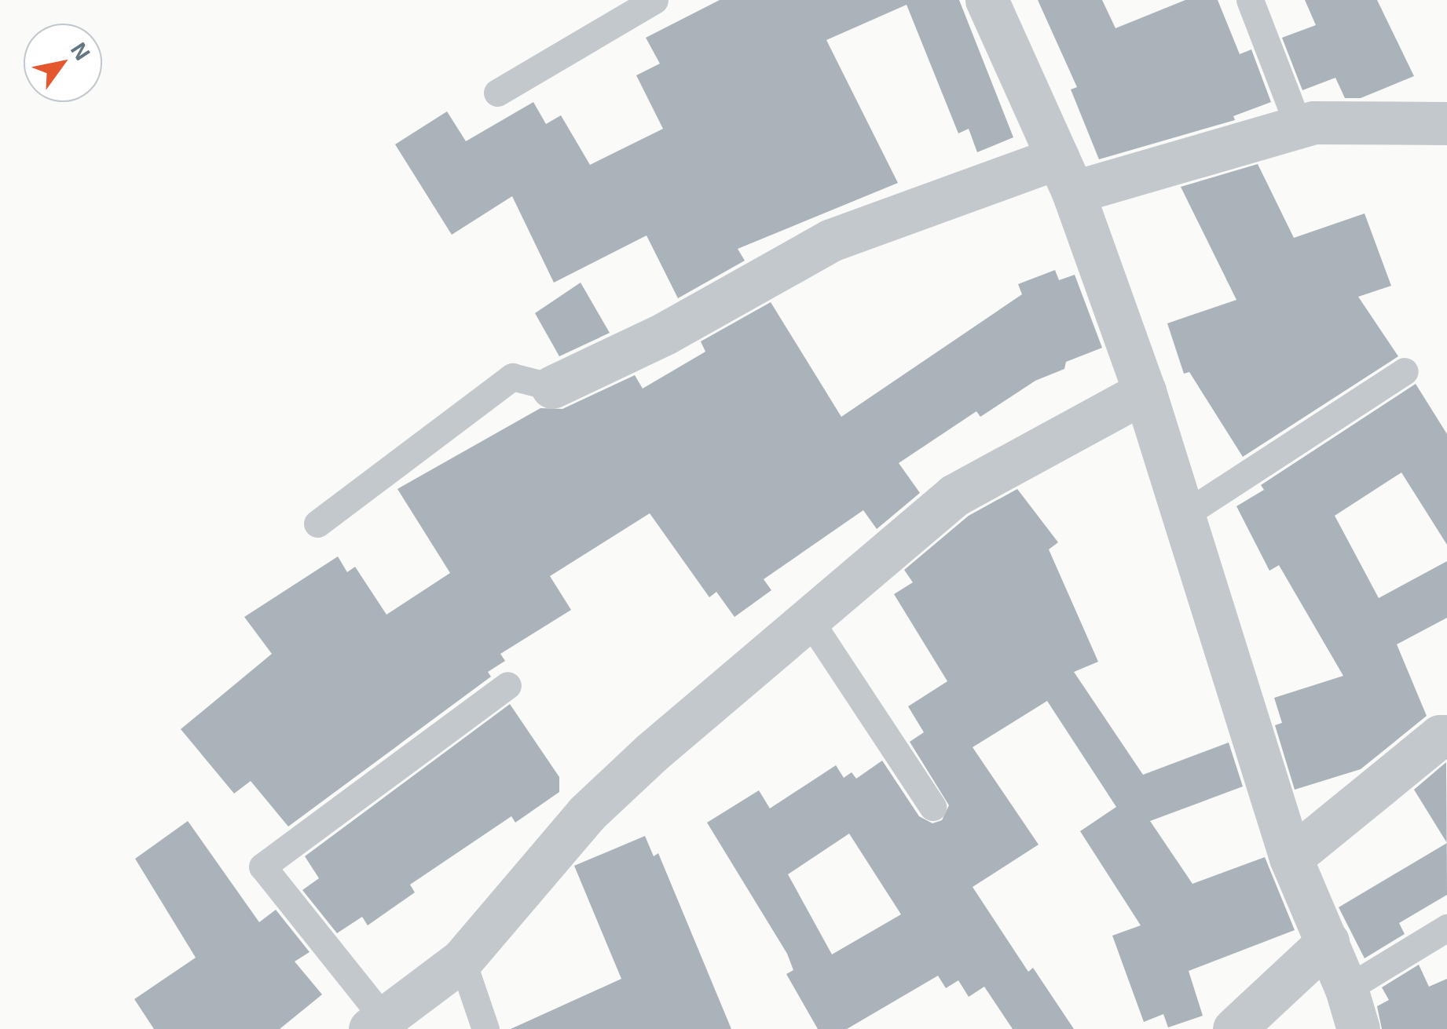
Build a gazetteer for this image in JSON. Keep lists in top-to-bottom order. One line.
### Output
{"north":"top right"}
